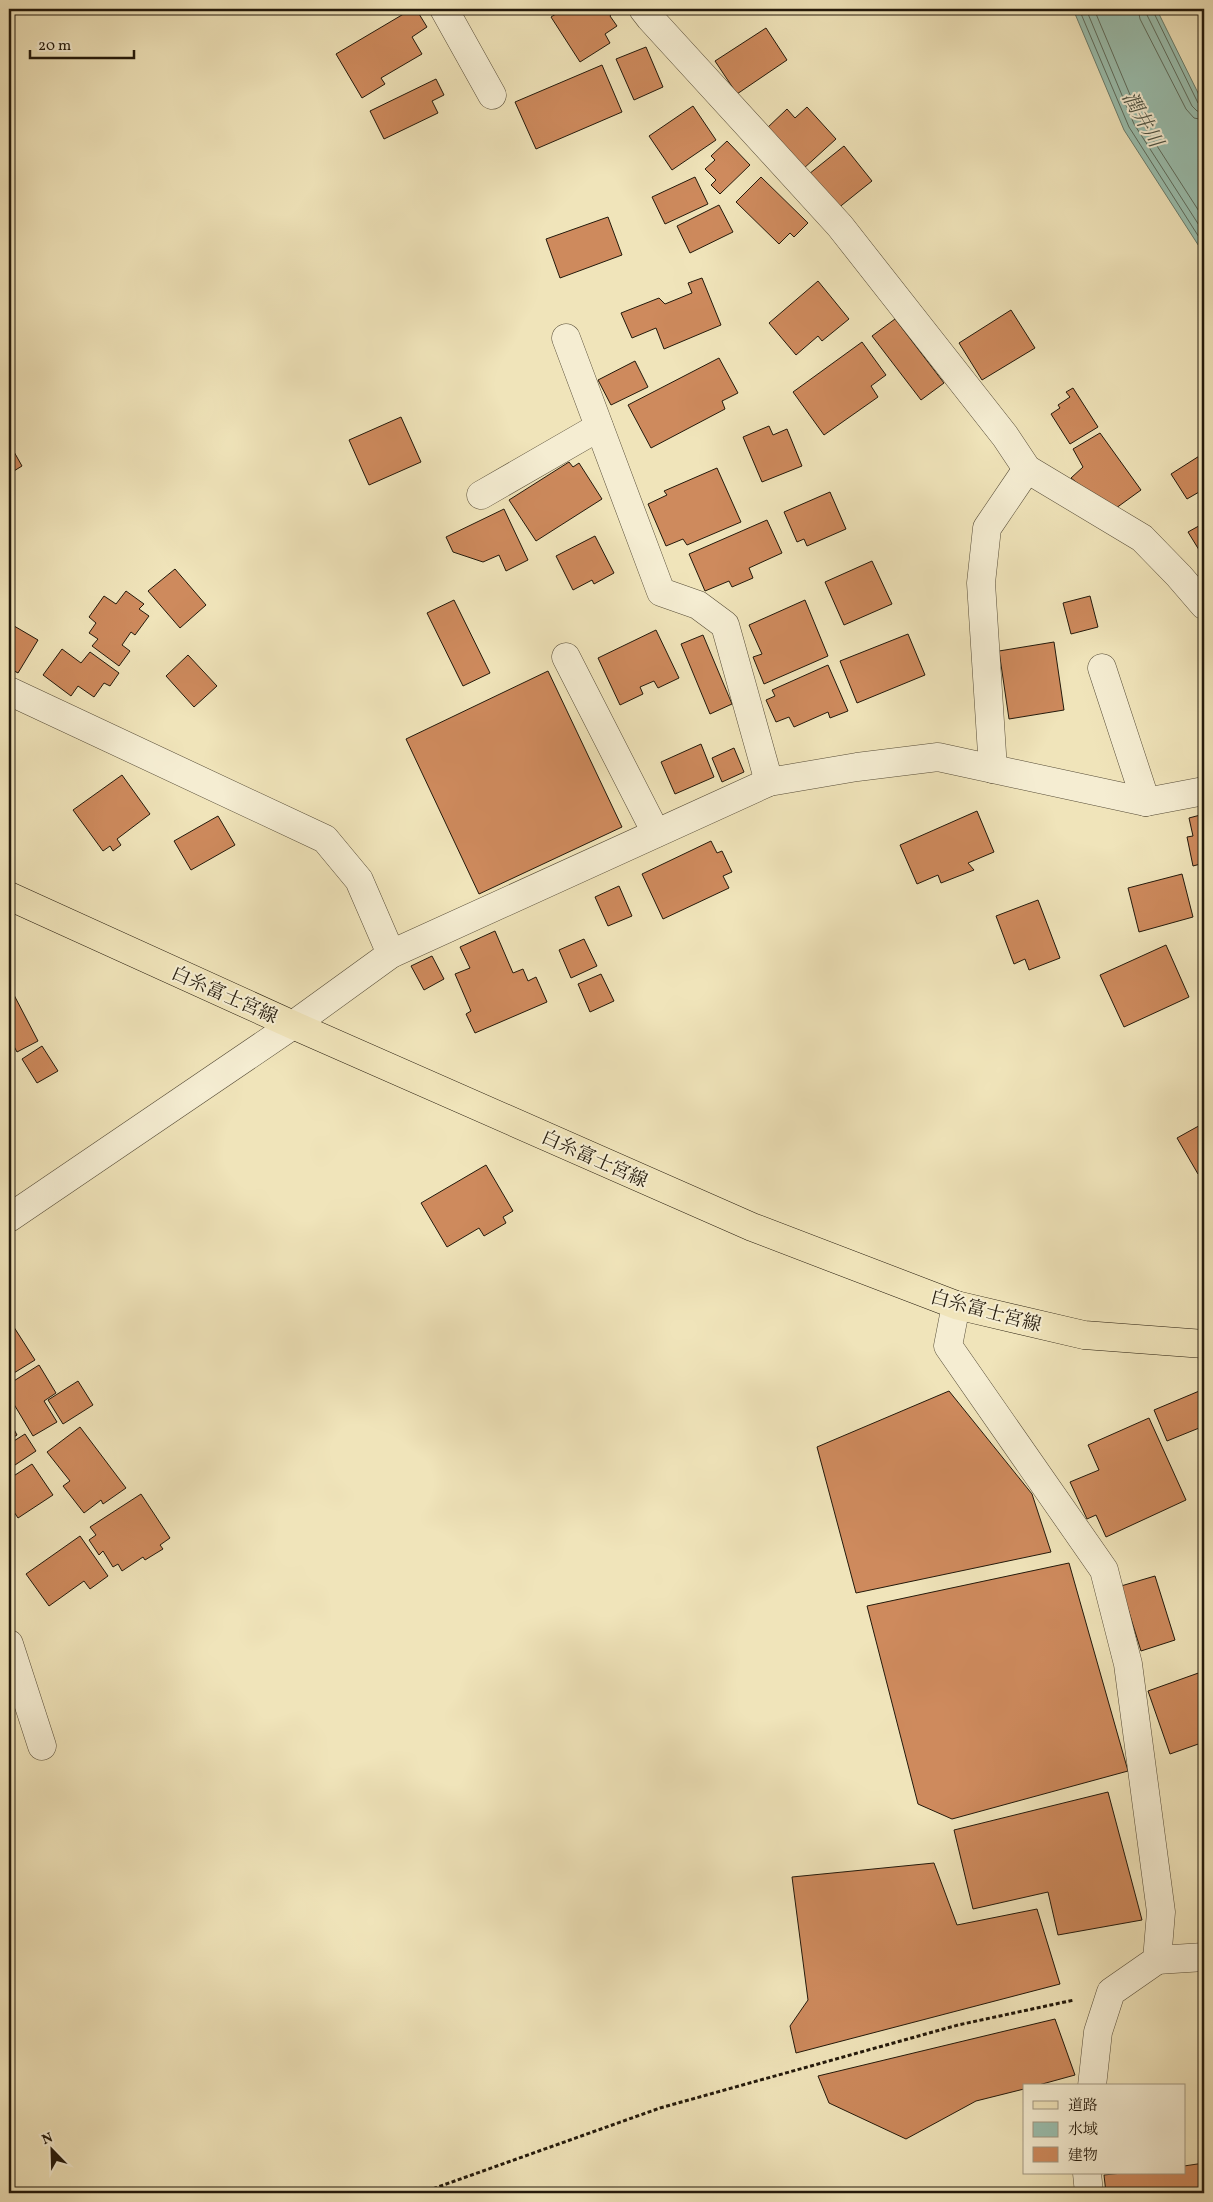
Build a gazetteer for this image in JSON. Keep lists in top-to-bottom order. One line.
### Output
{"streets":{"main road":["白糸富士宮線"]},"water":["潤井川"],"legend":["道路","水域","建物"],"scale_bar":"20 m","north":"top left"}
